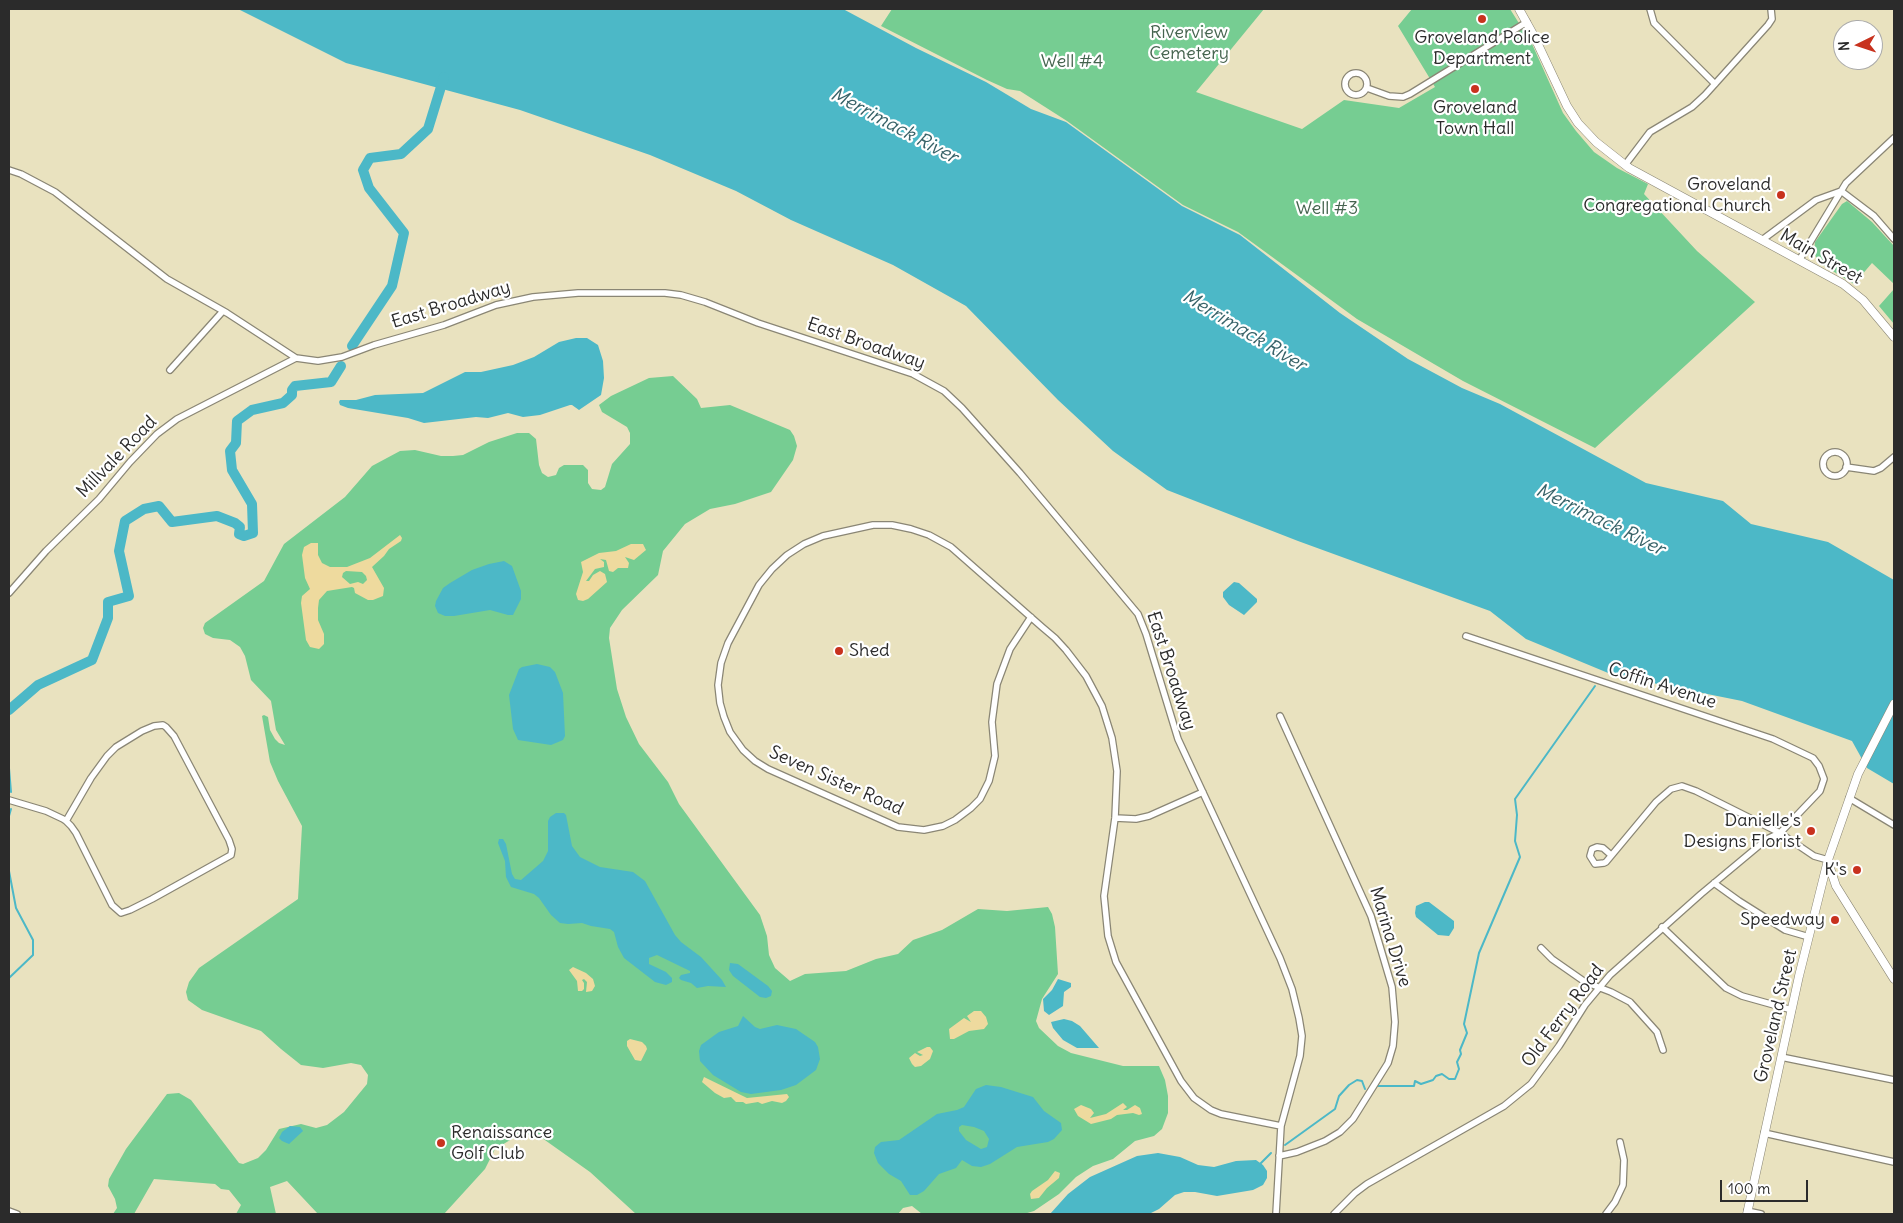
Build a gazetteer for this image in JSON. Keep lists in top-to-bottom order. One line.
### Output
{"streets":{"main road":["Main Street","Groveland Street"],"street":["East Broadway","Millvale Road","Coffin Avenue","Seven Sister Road","Marina Drive","Old Ferry Road"]},"crossings":[["East Broadway","Millvale Road"],["East Broadway","Seven Sister Road"],["East Broadway","Marina Drive"],["Coffin Avenue","Old Ferry Road"]],"water":["Merrimack River"],"parks":["Riverview Cemetery","Well #4","Well #3"],"places":["Groveland Police Department","Groveland Town Hall","Groveland Congregational Church","Shed","Danielle's Designs Florist","K's","Speedway","Renaissance Golf Club"],"scale_bar":"100 m","north":"left"}
